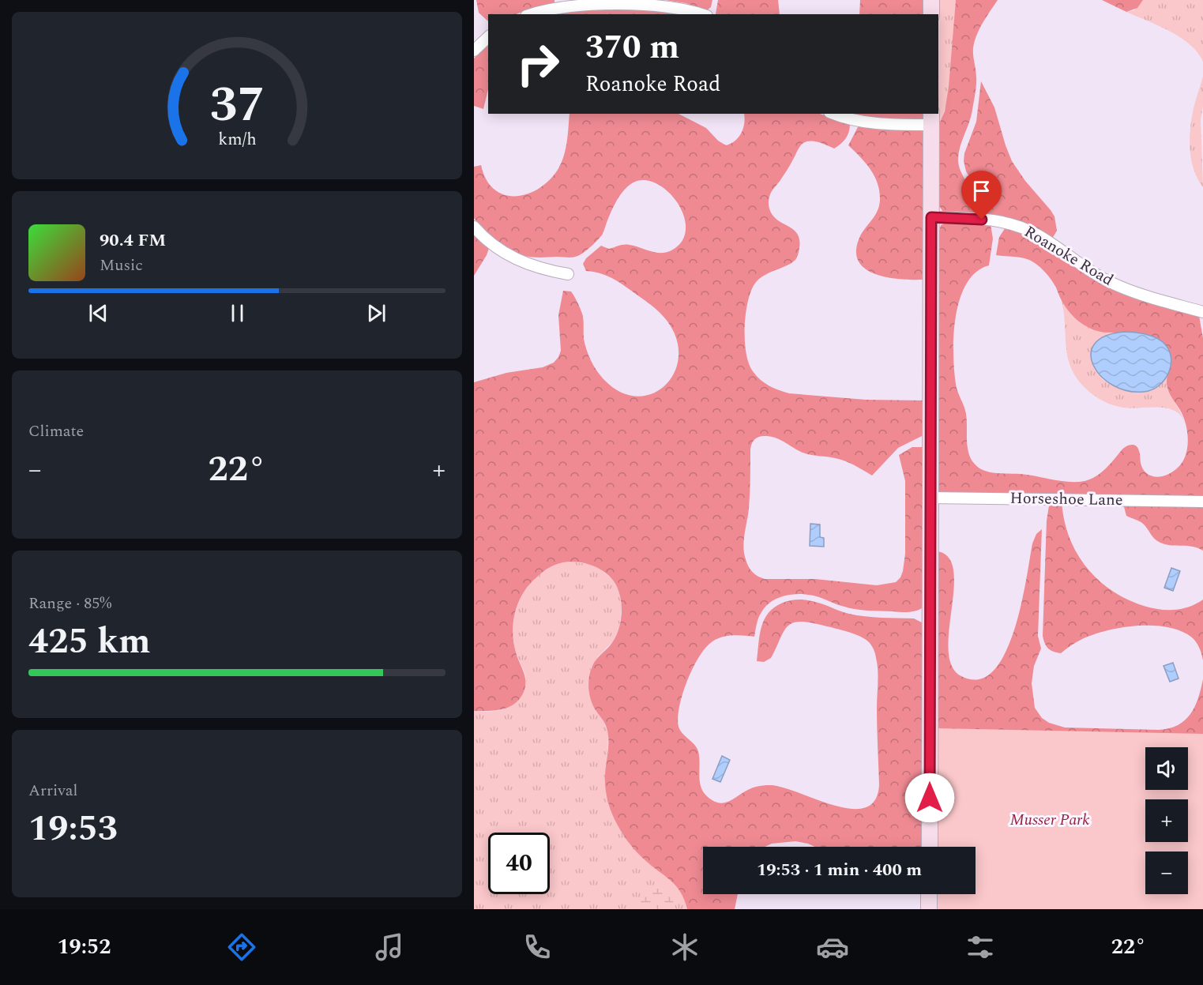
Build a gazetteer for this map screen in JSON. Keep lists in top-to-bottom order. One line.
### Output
{"streets":{"street":["Roanoke Road","Horseshoe Lane"]},"parks":["Musser Park"],"page":{"turn":["370 m","Roanoke Road"],"song":["90.4 FM","Music"],"tile":["Climate",["Range · 85%","425 km"],["Arrival","19:53"]],"heat":["−","22°","+"],"map_buttons":["+","−"],"limit":"40","trip":"19:53 · 1 min · 400 m","tabs":["19:52","22°"],"gauge":["37","km/h"]}}
